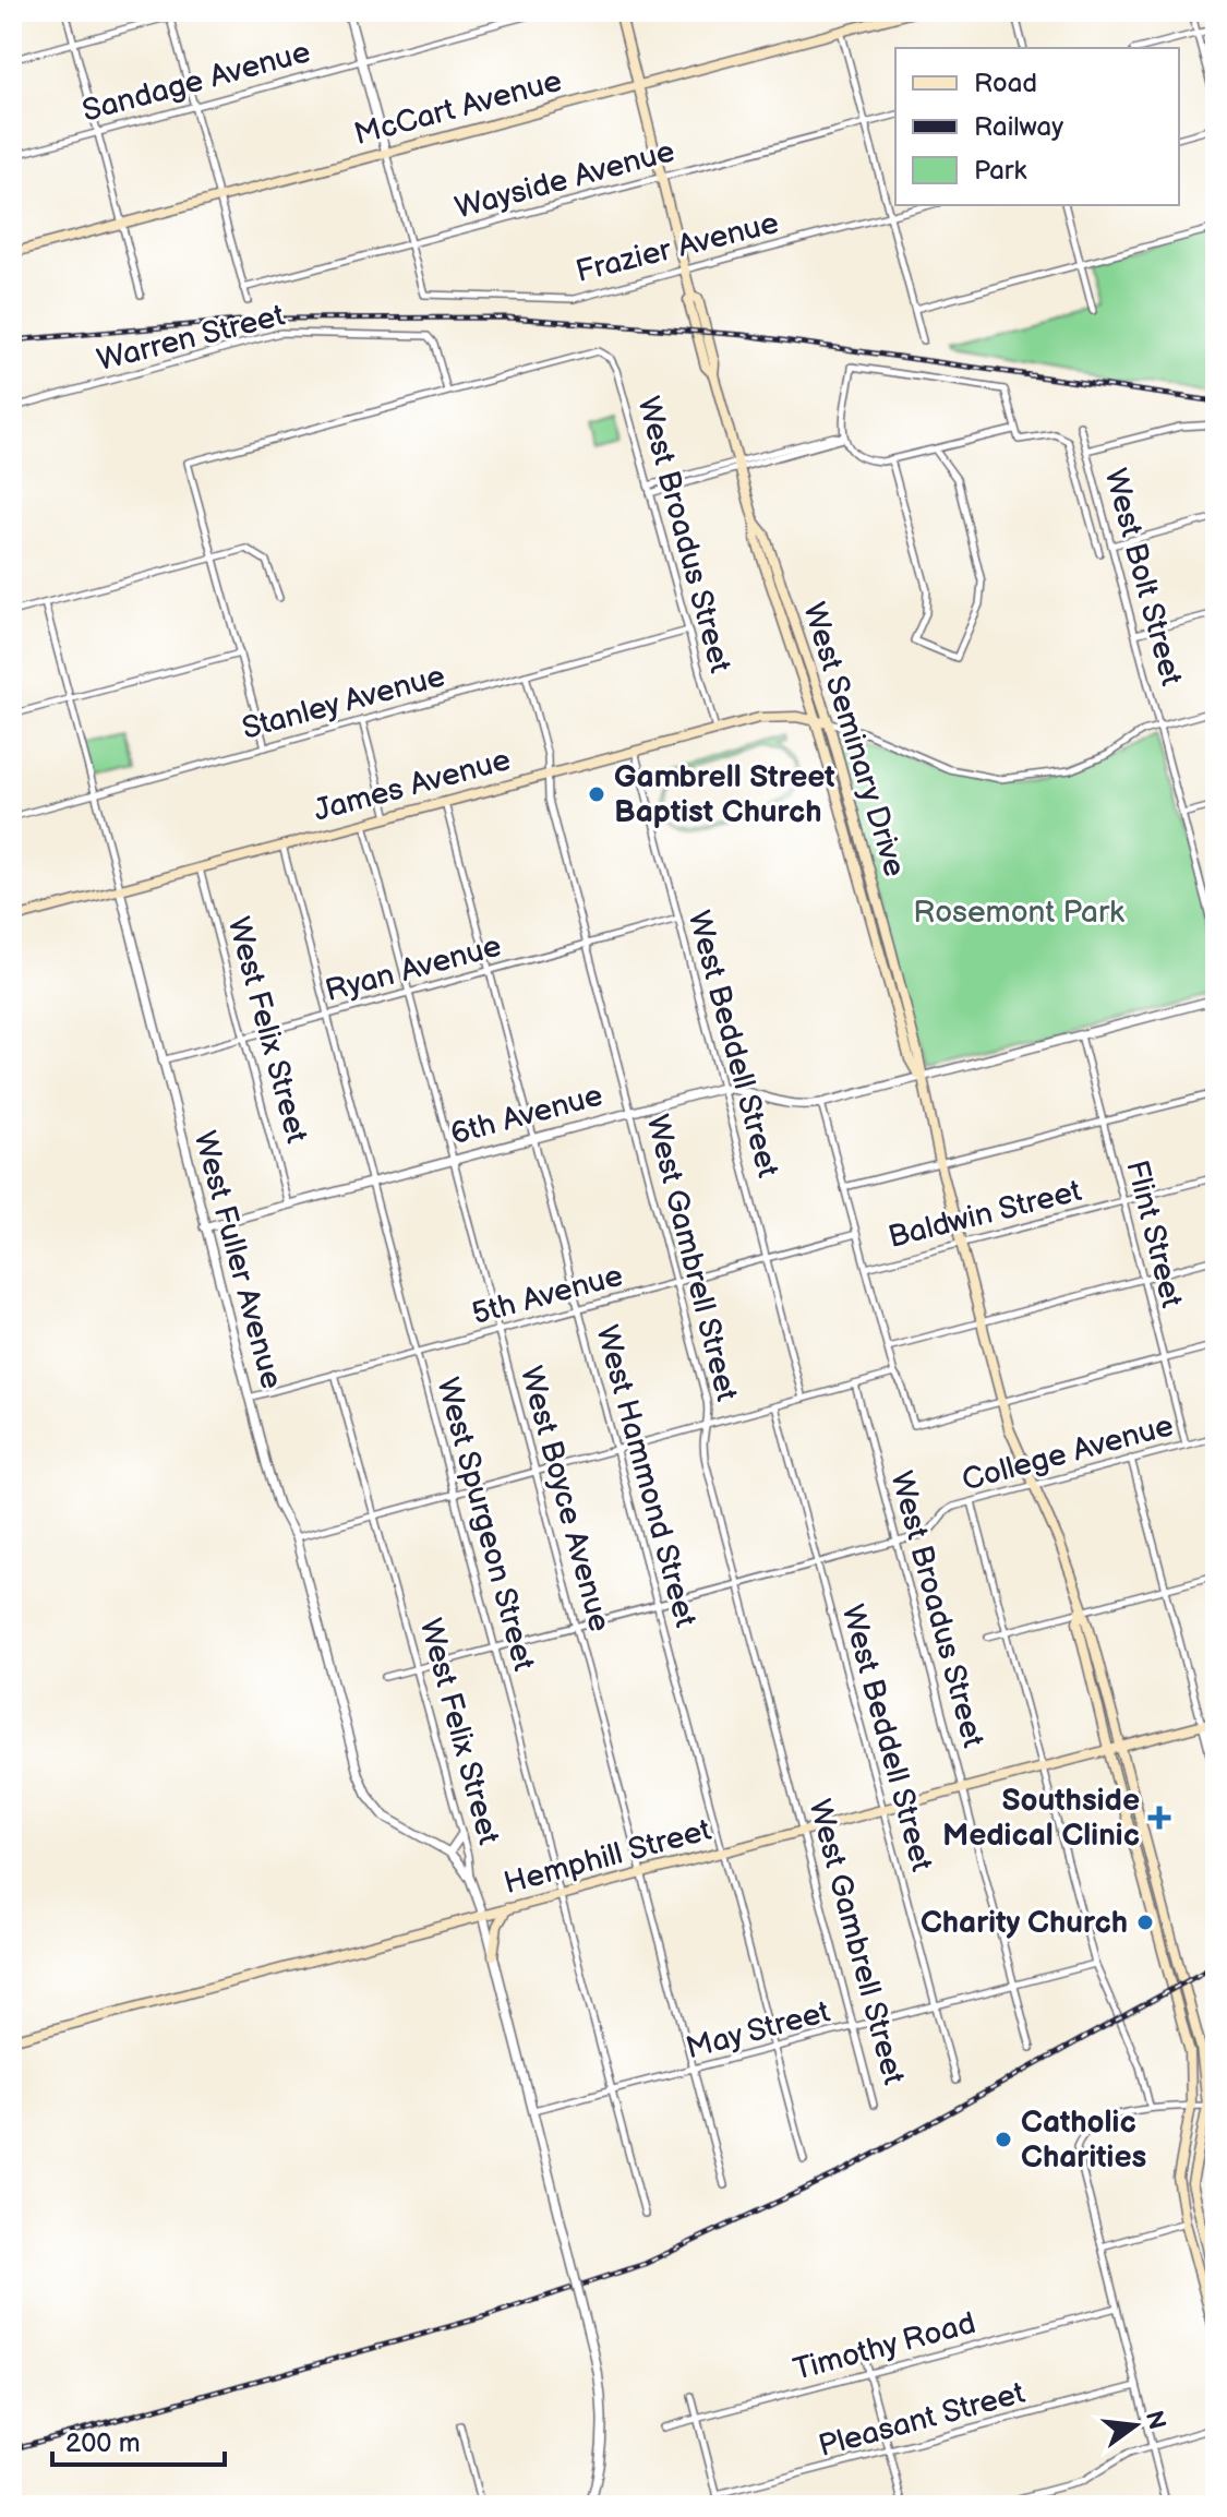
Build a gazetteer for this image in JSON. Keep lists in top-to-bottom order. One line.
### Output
{"streets":{"main road":["McCart Avenue","West Seminary Drive","James Avenue","Hemphill Street"],"street":["Sandage Avenue","Wayside Avenue","Frazier Avenue","Warren Street","West Broadus Street","West Bolt Street","Stanley Avenue","Ryan Avenue","West Felix Street","West Beddell Street","6th Avenue","Baldwin Street","Flint Street","West Gambrell Street","West Fuller Avenue","5th Avenue","College Avenue","West Hammond Street","West Boyce Avenue","West Spurgeon Street","May Street","Timothy Road","Pleasant Street"]},"crossings":[["McCart Avenue","West Seminary Drive"],["Wayside Avenue","Frazier Avenue"],["Wayside Avenue","West Seminary Drive"],["Frazier Avenue","West Seminary Drive"],["Warren Street","West Broadus Street"],["West Broadus Street","Stanley Avenue"],["West Broadus Street","West Seminary Drive"],["West Broadus Street","James Avenue"],["West Broadus Street","College Avenue"],["West Broadus Street","Hemphill Street"],["West Broadus Street","May Street"],["Stanley Avenue","West Gambrell Street"],["Stanley Avenue","West Fuller Avenue"],["West Seminary Drive","James Avenue"],["West Seminary Drive","Baldwin Street"],["West Seminary Drive","College Avenue"],["West Seminary Drive","Hemphill Street"],["James Avenue","West Felix Street"],["James Avenue","West Beddell Street"],["James Avenue","West Gambrell Street"],["James Avenue","West Fuller Avenue"],["James Avenue","West Hammond Street"],["James Avenue","West Boyce Avenue"],["James Avenue","West Spurgeon Street"],["Ryan Avenue","West Felix Street"],["Ryan Avenue","West Beddell Street"],["Ryan Avenue","West Gambrell Street"],["Ryan Avenue","West Fuller Avenue"],["Ryan Avenue","West Hammond Street"],["Ryan Avenue","West Boyce Avenue"],["Ryan Avenue","West Spurgeon Street"],["West Felix Street","6th Avenue"],["West Felix Street","West Fuller Avenue"],["West Felix Street","5th Avenue"],["West Felix Street","College Avenue"],["West Felix Street","Hemphill Street"],["West Felix Street","May Street"],["West Beddell Street","6th Avenue"],["West Beddell Street","5th Avenue"],["West Beddell Street","College Avenue"],["West Beddell Street","Hemphill Street"],["West Beddell Street","May Street"],["6th Avenue","West Gambrell Street"],["6th Avenue","West Fuller Avenue"],["6th Avenue","West Hammond Street"],["6th Avenue","West Boyce Avenue"],["6th Avenue","West Spurgeon Street"],["Baldwin Street","Flint Street"],["Flint Street","College Avenue"],["West Gambrell Street","5th Avenue"],["West Gambrell Street","College Avenue"],["West Gambrell Street","Hemphill Street"],["West Gambrell Street","May Street"],["West Fuller Avenue","5th Avenue"],["5th Avenue","West Hammond Street"],["5th Avenue","West Boyce Avenue"],["5th Avenue","West Spurgeon Street"],["College Avenue","West Hammond Street"],["College Avenue","West Boyce Avenue"],["College Avenue","West Spurgeon Street"],["West Hammond Street","Hemphill Street"],["West Hammond Street","May Street"],["West Boyce Avenue","Hemphill Street"],["West Boyce Avenue","May Street"],["West Spurgeon Street","Hemphill Street"],["West Spurgeon Street","May Street"]],"parks":["Rosemont Park"],"places":{"other":["Gambrell Street Baptist Church","Charity Church","Catholic Charities"],"health":["Southside Medical Clinic"]},"legend":["Road","Railway","Park"],"scale_bar":"200 m","north":"right"}
